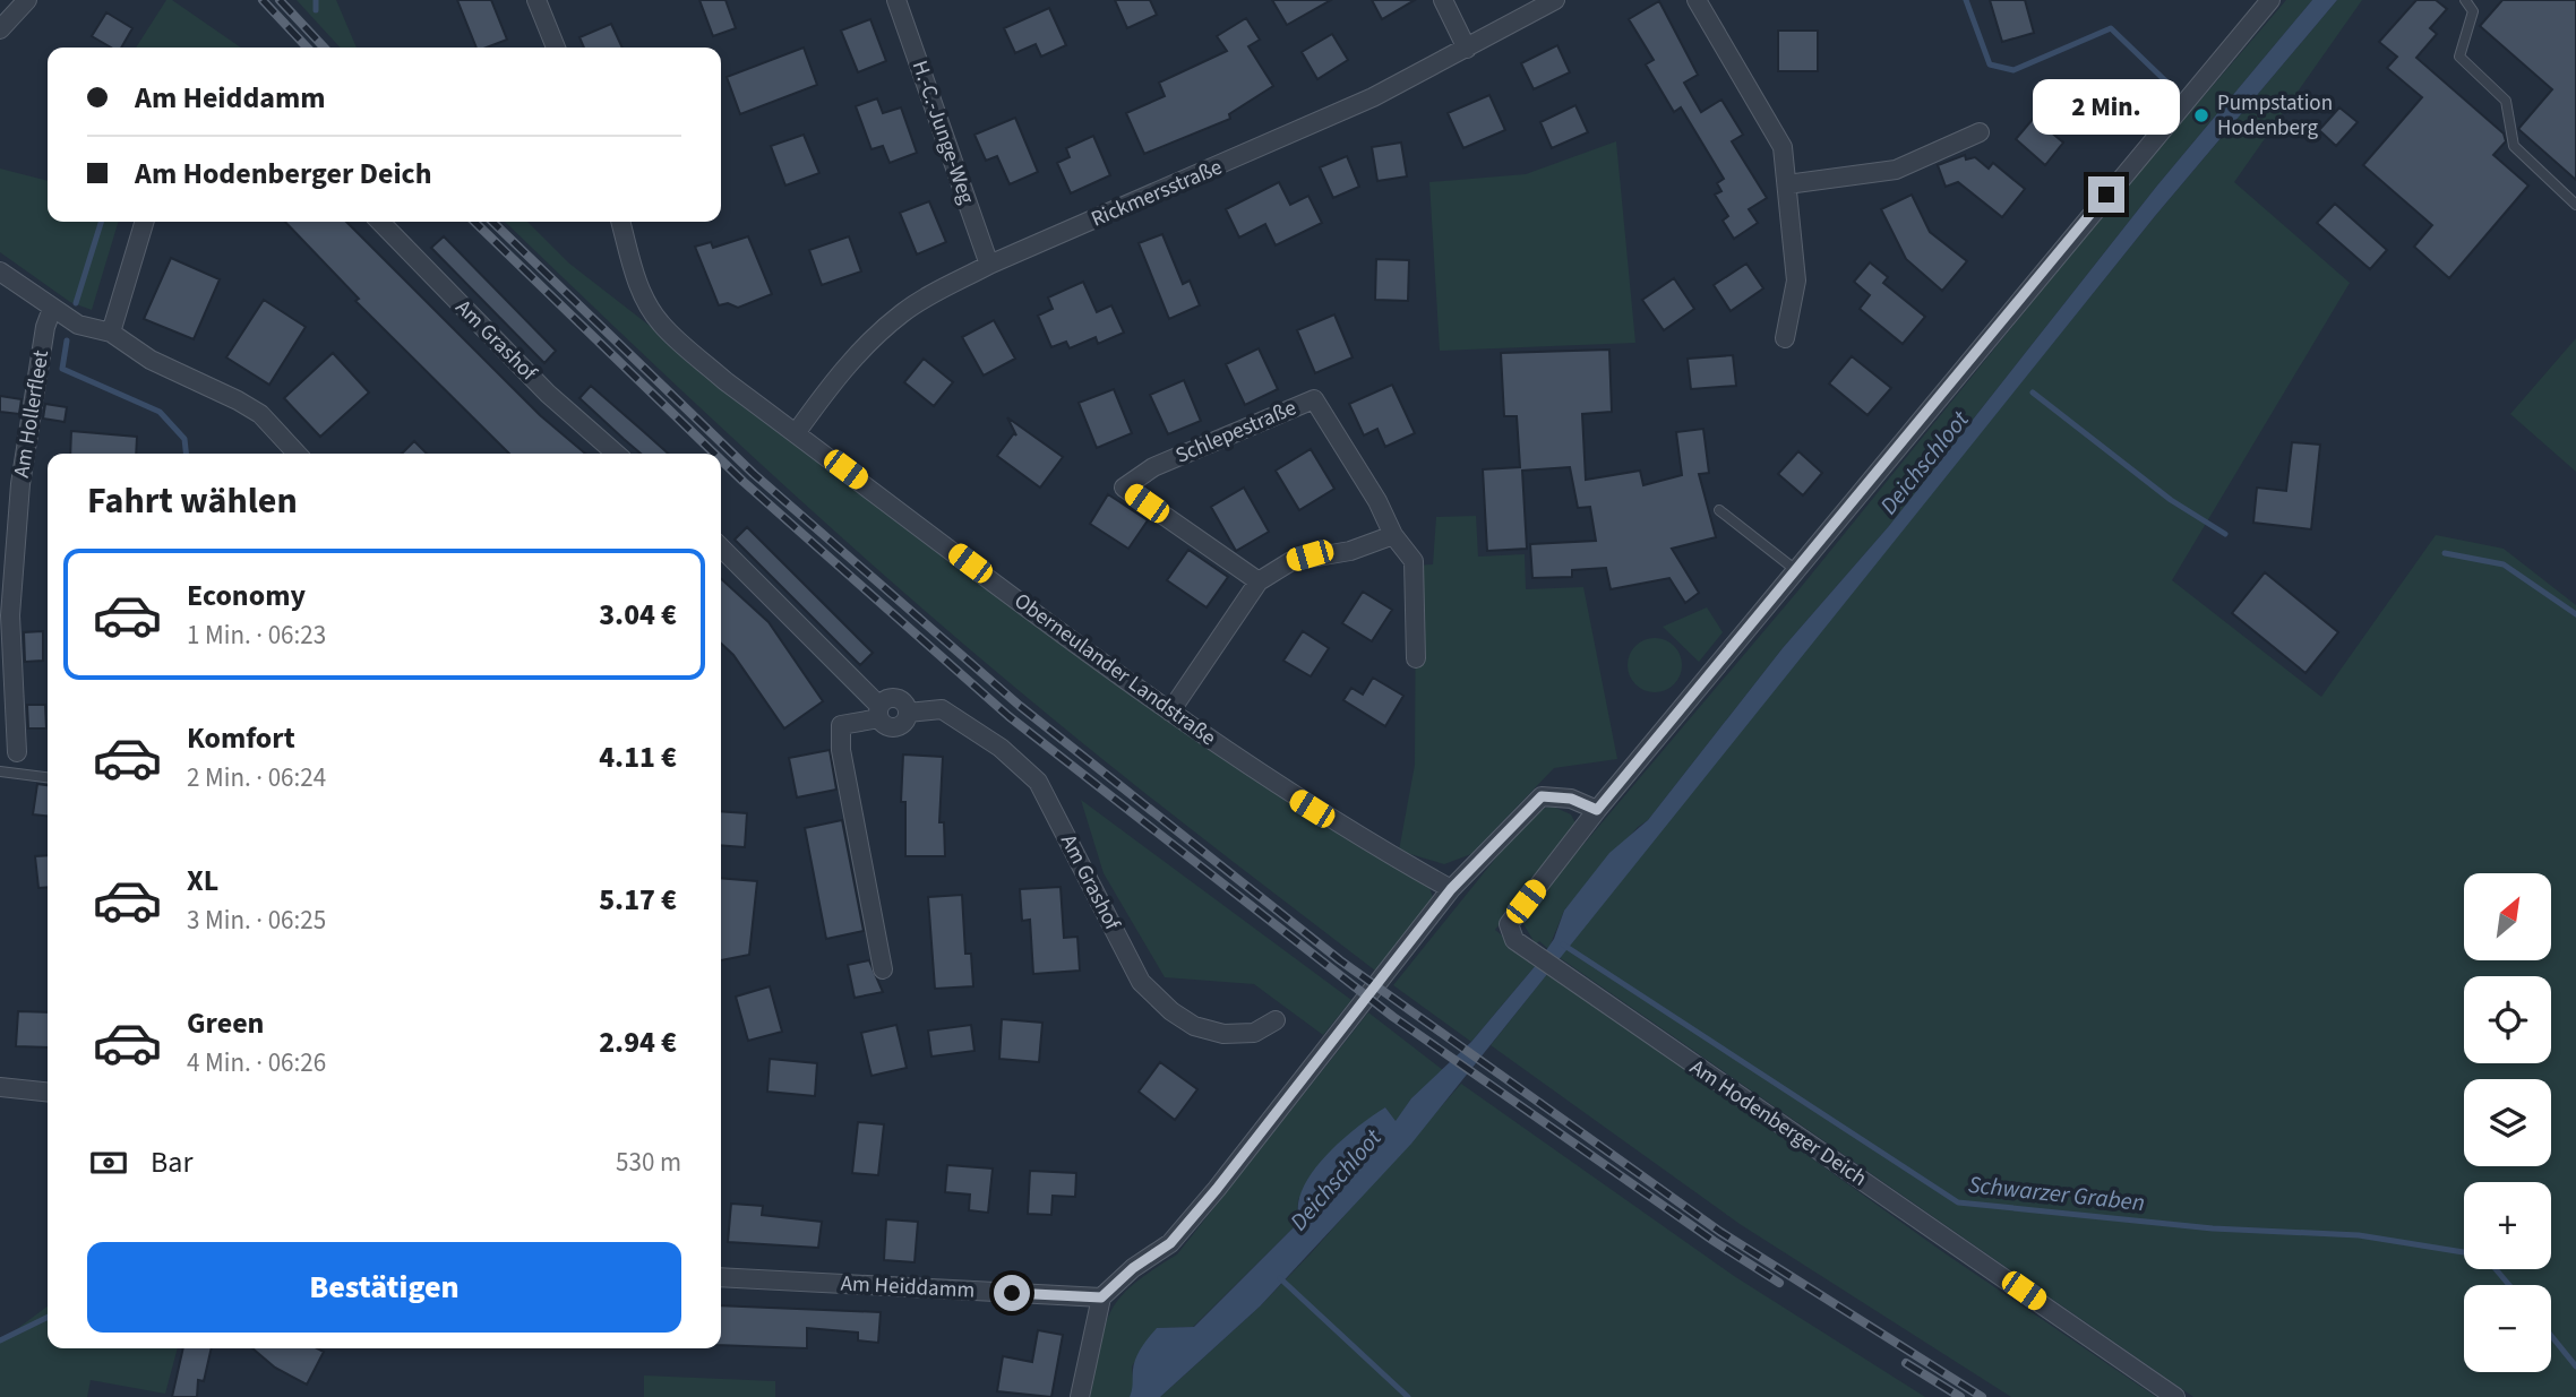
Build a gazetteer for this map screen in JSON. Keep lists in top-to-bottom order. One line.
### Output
{"streets":{"street":["H.-C.-Junge-Weg","Rickmersstraße","Am Grashof","Am Hollerfleet","Schlepestraße","Oberneulander Landstraße","Am Hodenberger Deich","Am Heiddamm"]},"crossings":[["H.-C.-Junge-Weg","Rickmersstraße"],["Rickmersstraße","Oberneulander Landstraße"]],"water":["Deichschloot","Schwarzer Graben"],"places":["Pumpstation Hodenberg"],"north":"top right","page":{"banner":["Am Heiddamm","Am Hodenberger Deich"],"bubble":"2 Min.","heading":"Fahrt wählen","list":[{"name":"Economy","note":"1 Min. · 06:23","value":"3.04 €"},{"name":"Komfort","note":"2 Min. · 06:24","value":"4.11 €"},{"name":"XL","note":"3 Min. · 06:25","value":"5.17 €"},{"name":"Green","note":"4 Min. · 06:26","value":"2.94 €"}],"map_buttons":["+","−"],"pay":["Bar","530 m"],"buttons":"Bestätigen"}}
